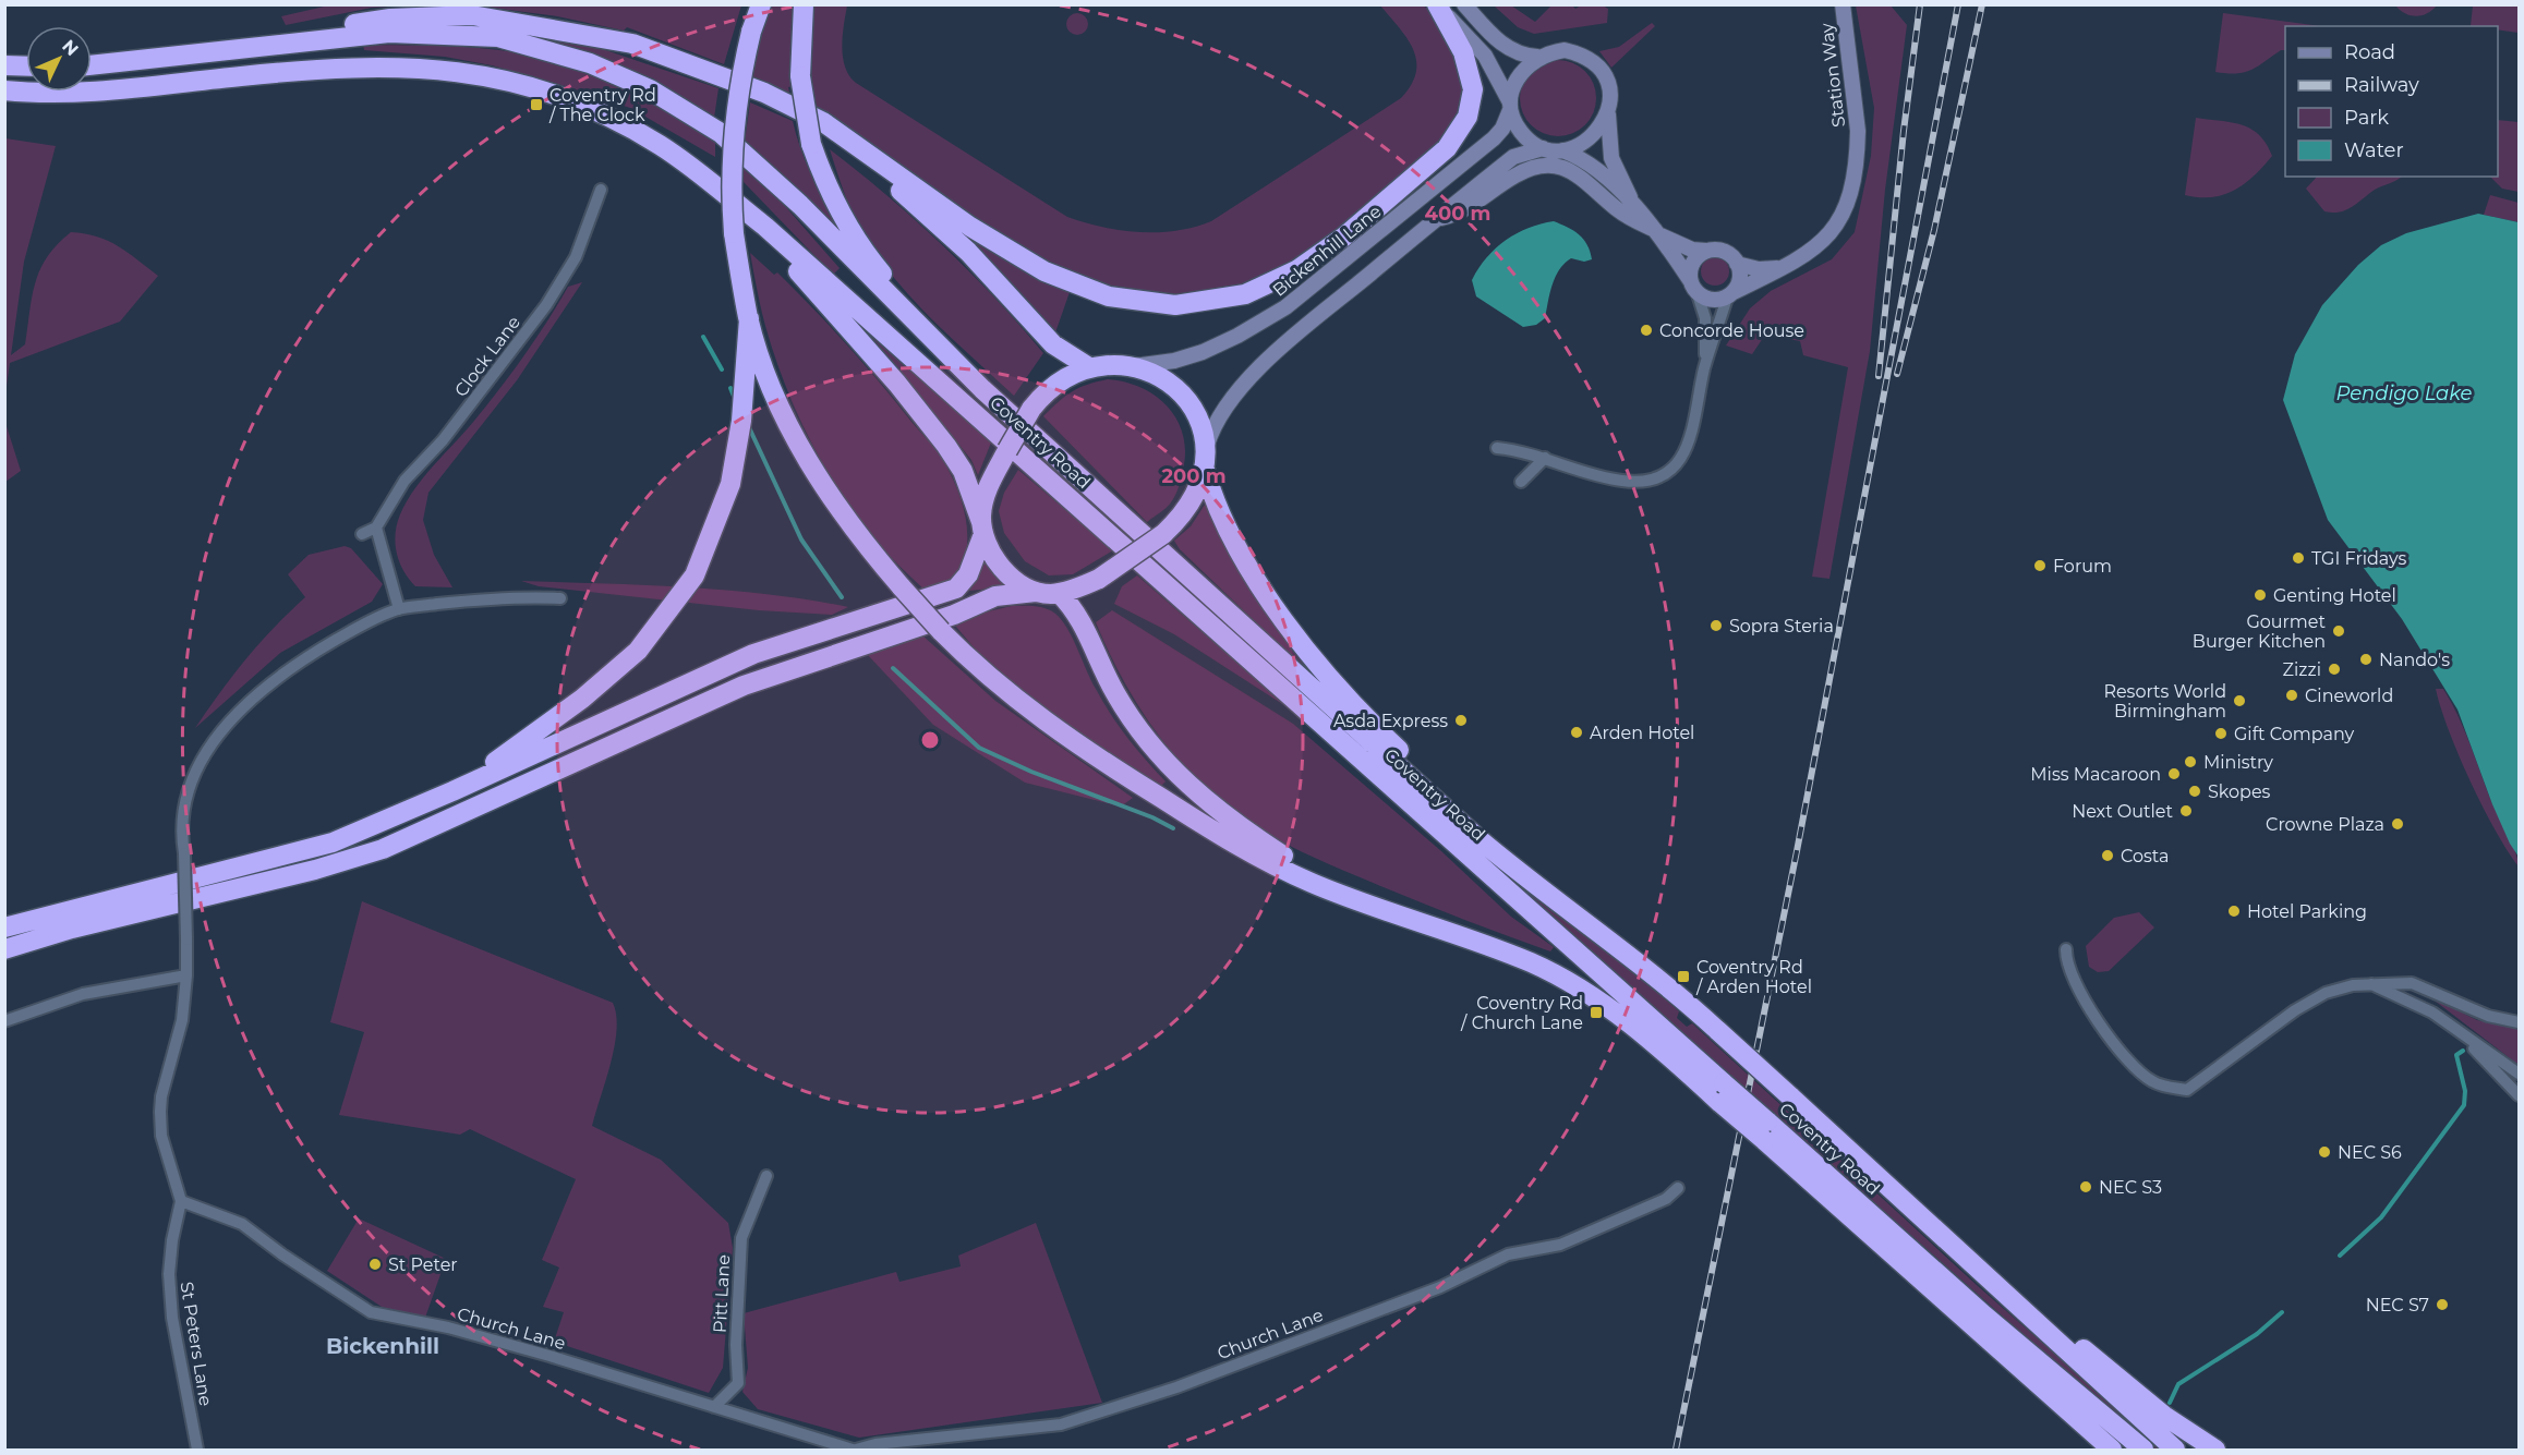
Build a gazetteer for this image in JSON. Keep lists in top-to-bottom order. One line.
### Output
{"streets":{"highway":["Coventry Road"],"main road":["Station Way","Bickenhill Lane"],"street":["Clock Lane","Pitt Lane","Church Lane","St Peters Lane"]},"crossings":[["Pitt Lane","Church Lane"],["Church Lane","St Peters Lane"]],"districts":["Bickenhill"],"water":["Pendigo Lake"],"places":{"transit":["Coventry Rd / The Clock","Coventry Rd / Arden Hotel","Coventry Rd / Church Lane"],"other":["Concorde House","TGI Fridays","Forum","Genting Hotel","Sopra Steria","Gourmet Burger Kitchen","Nando's","Zizzi","Cineworld","Resorts World Birmingham","Asda Express","Arden Hotel","Gift Company","Ministry","Miss Macaroon","Skopes","Next Outlet","Crowne Plaza","Costa","Hotel Parking","NEC S6","NEC S3","St Peter","NEC S7"]},"legend":["Road","Railway","Park","Water"],"north":"top right","rings":["400 m","200 m"]}
